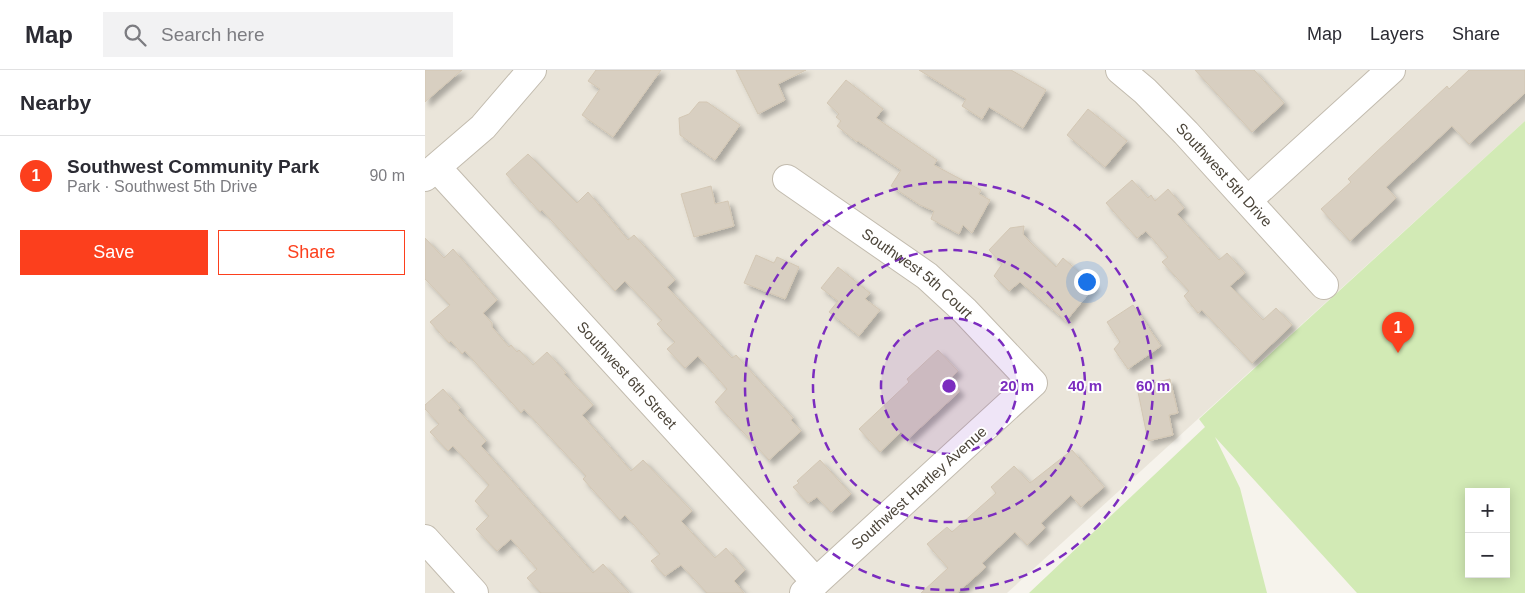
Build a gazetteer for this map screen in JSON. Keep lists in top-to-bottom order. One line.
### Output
{"streets":{"street":["Southwest 5th Drive","Southwest 5th Court","Southwest 6th Street","Southwest Hartley Avenue"]},"crossings":[["Southwest 5th Court","Southwest Hartley Avenue"],["Southwest 6th Street","Southwest Hartley Avenue"]],"page":{"header":"Map","search":"Search here","nav":["Map","Layers","Share"],"heading":"Nearby","list":[{"mark":"1","name":"Southwest Community Park","note":"Park · Southwest 5th Drive","value":"90 m"}],"buttons":["Save","Share"],"pins":"1","map_buttons":["+","−"]},"rings":["20 m","40 m","60 m"]}
